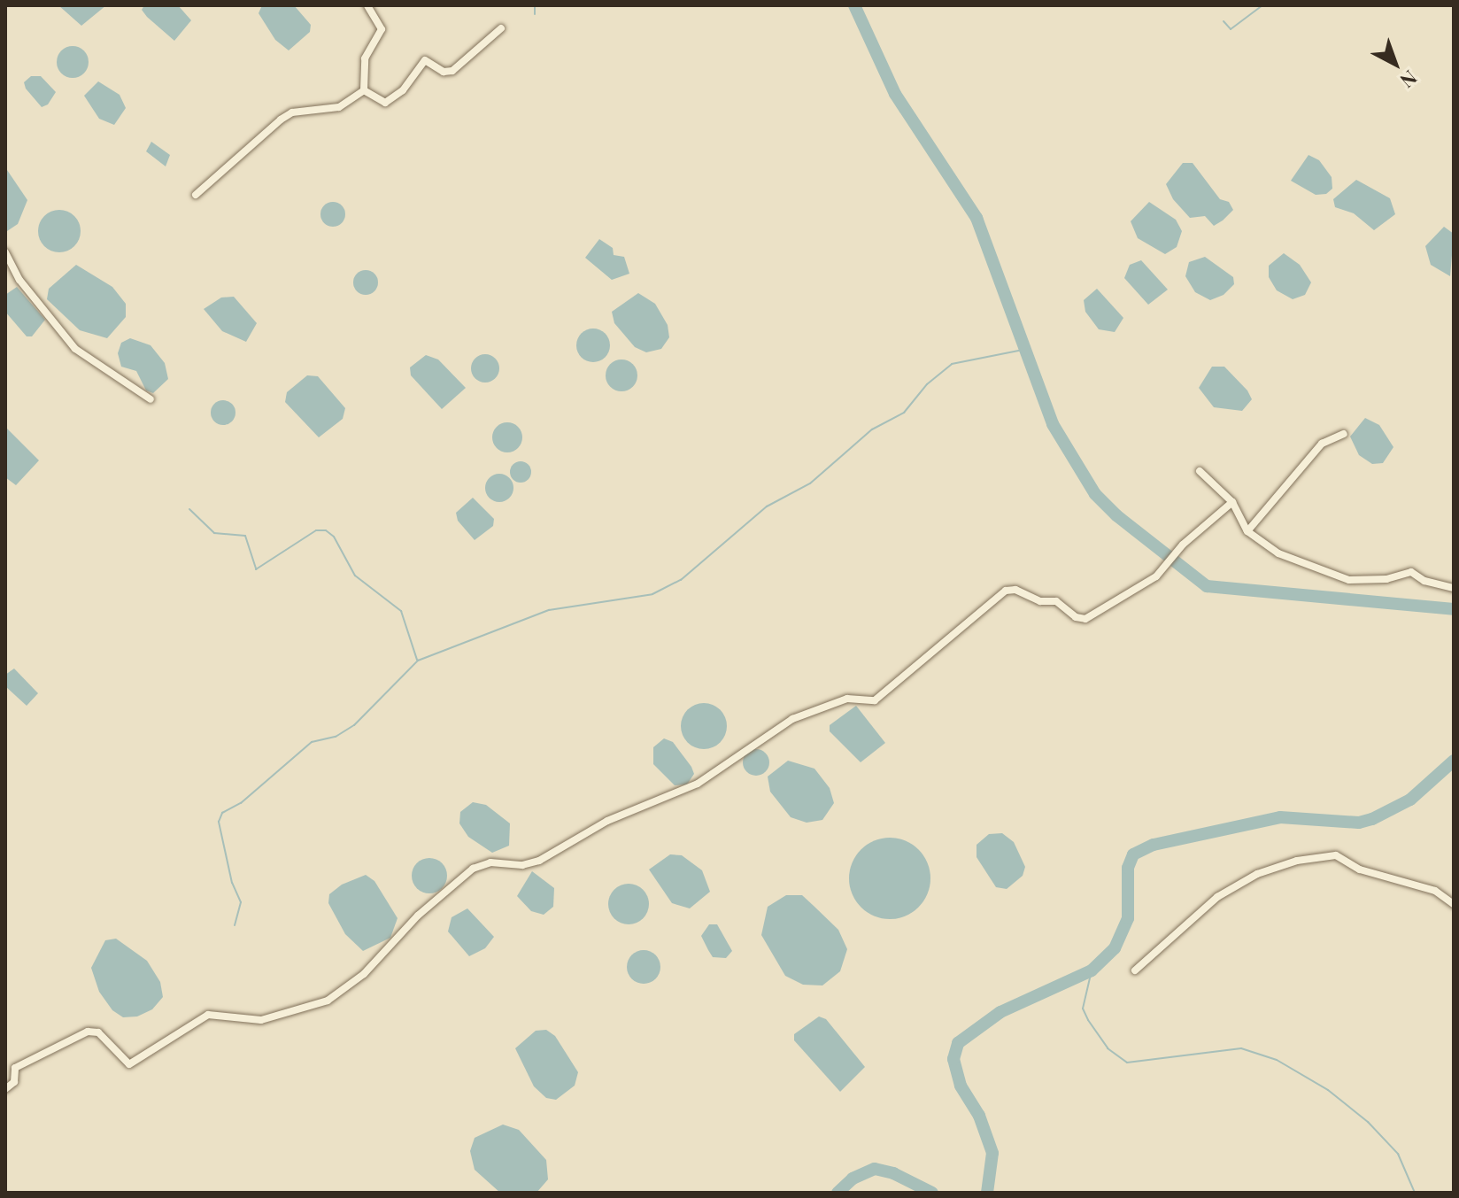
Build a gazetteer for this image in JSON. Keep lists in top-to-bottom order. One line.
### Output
{"north":"bottom right"}
